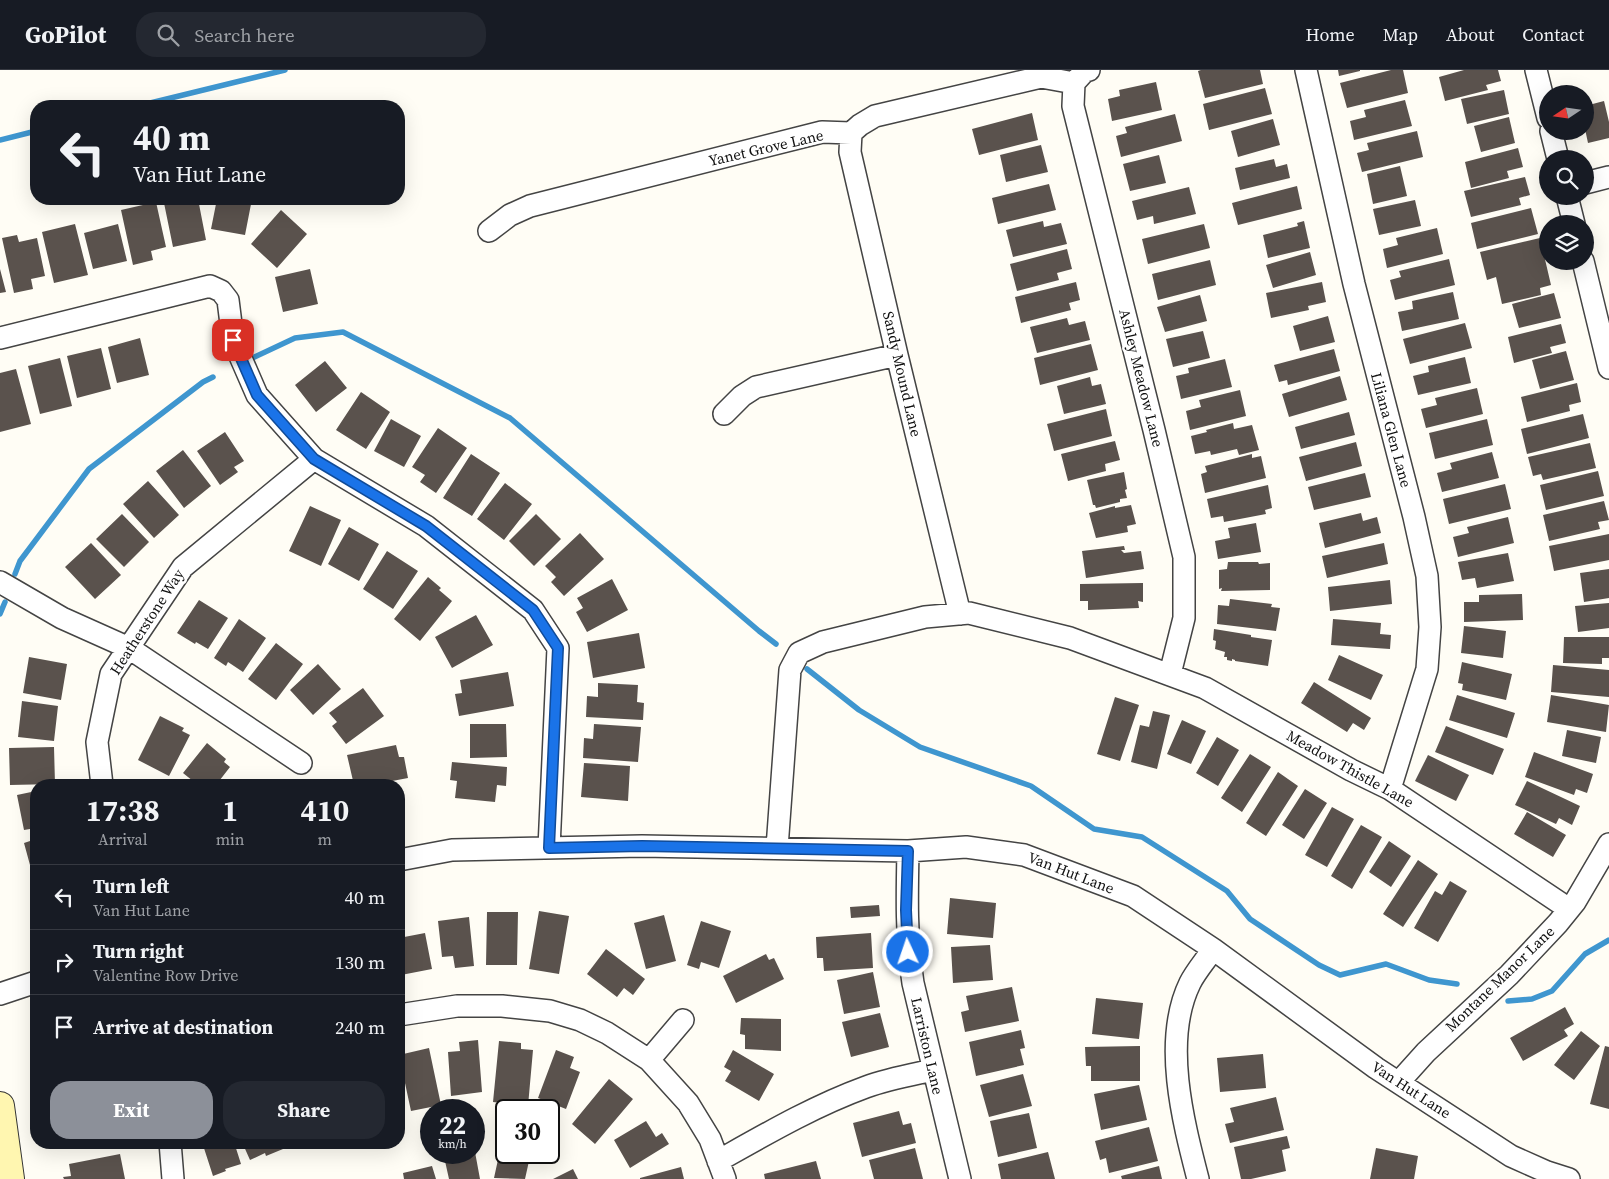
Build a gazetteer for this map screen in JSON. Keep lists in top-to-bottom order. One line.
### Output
{"streets":{"street":["Yanet Grove Lane","Sandy Mound Lane","Ashley Meadow Lane","Liliana Glen Lane","Heatherstone Way","Meadow Thistle Lane","Van Hut Lane","Montane Manor Lane","Larriston Lane"]},"crossings":[["Yanet Grove Lane","Sandy Mound Lane"],["Sandy Mound Lane","Meadow Thistle Lane"],["Ashley Meadow Lane","Meadow Thistle Lane"],["Liliana Glen Lane","Meadow Thistle Lane"],["Meadow Thistle Lane","Van Hut Lane"],["Meadow Thistle Lane","Montane Manor Lane"],["Van Hut Lane","Montane Manor Lane"],["Van Hut Lane","Larriston Lane"]],"north":"left","page":{"header":"GoPilot","search":"Search here","nav":["Home","Map","About","Contact"],"turn":["40 m","Van Hut Lane"],"eta":["17:38","Arrival","1","min","410","m"],"list":[{"name":"Turn left","note":"Van Hut Lane","value":"40 m"},{"name":"Turn right","note":"Valentine Row Drive","value":"130 m"},{"name":"Arrive at destination","value":"240 m"}],"buttons":["Exit","Share"],"speed":"22 km/h","limit":"30"}}
